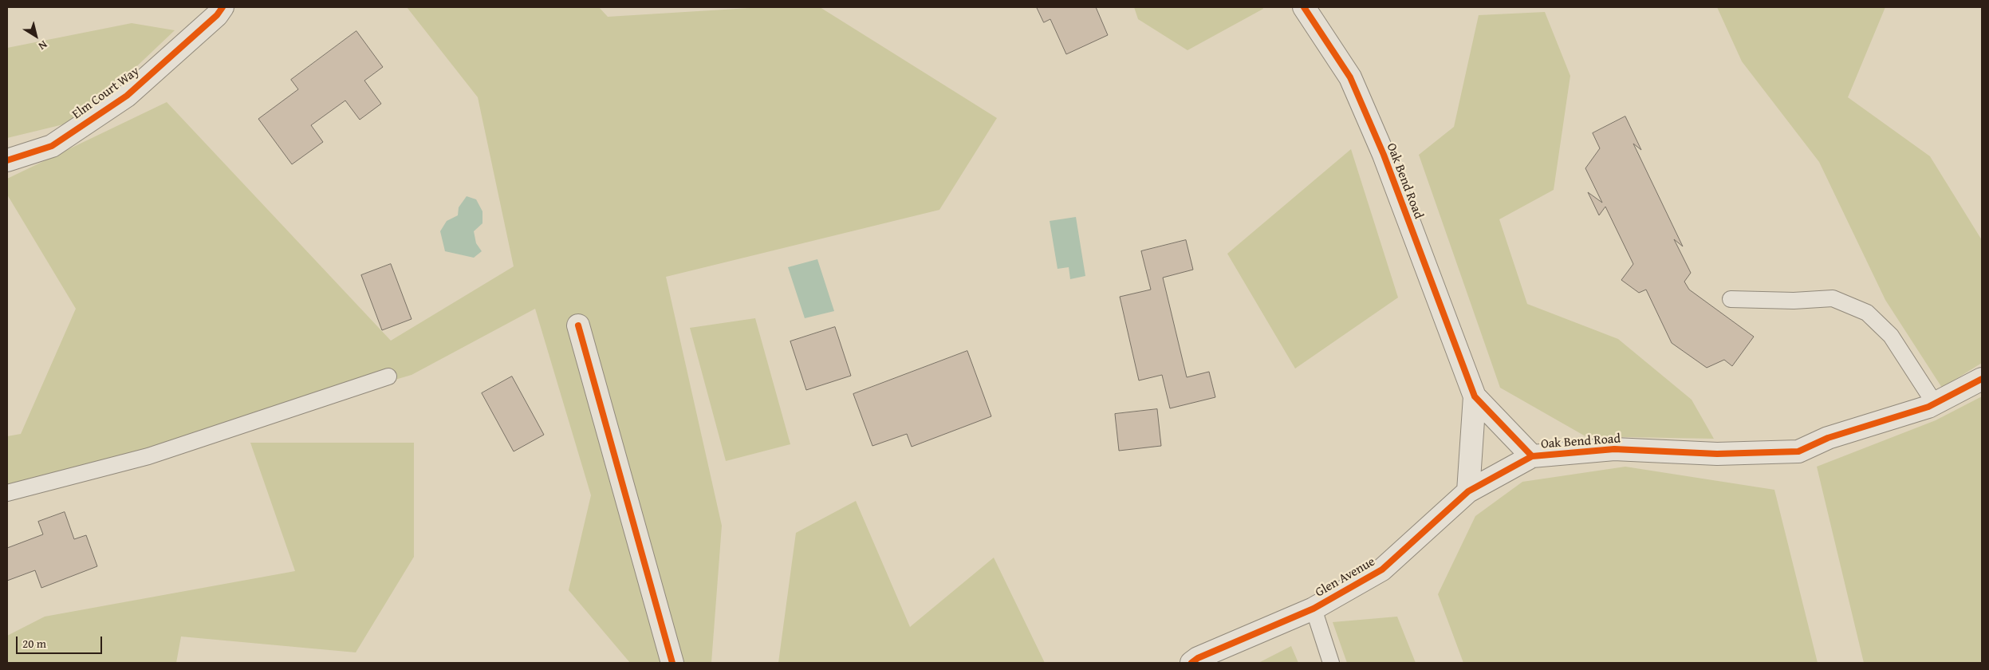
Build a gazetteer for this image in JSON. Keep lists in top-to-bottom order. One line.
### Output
{"streets":{"street":["Elm Court Way","Oak Bend Road","Glen Avenue"]},"crossings":[["Oak Bend Road","Glen Avenue"]],"scale_bar":"20 m","north":"bottom right"}
